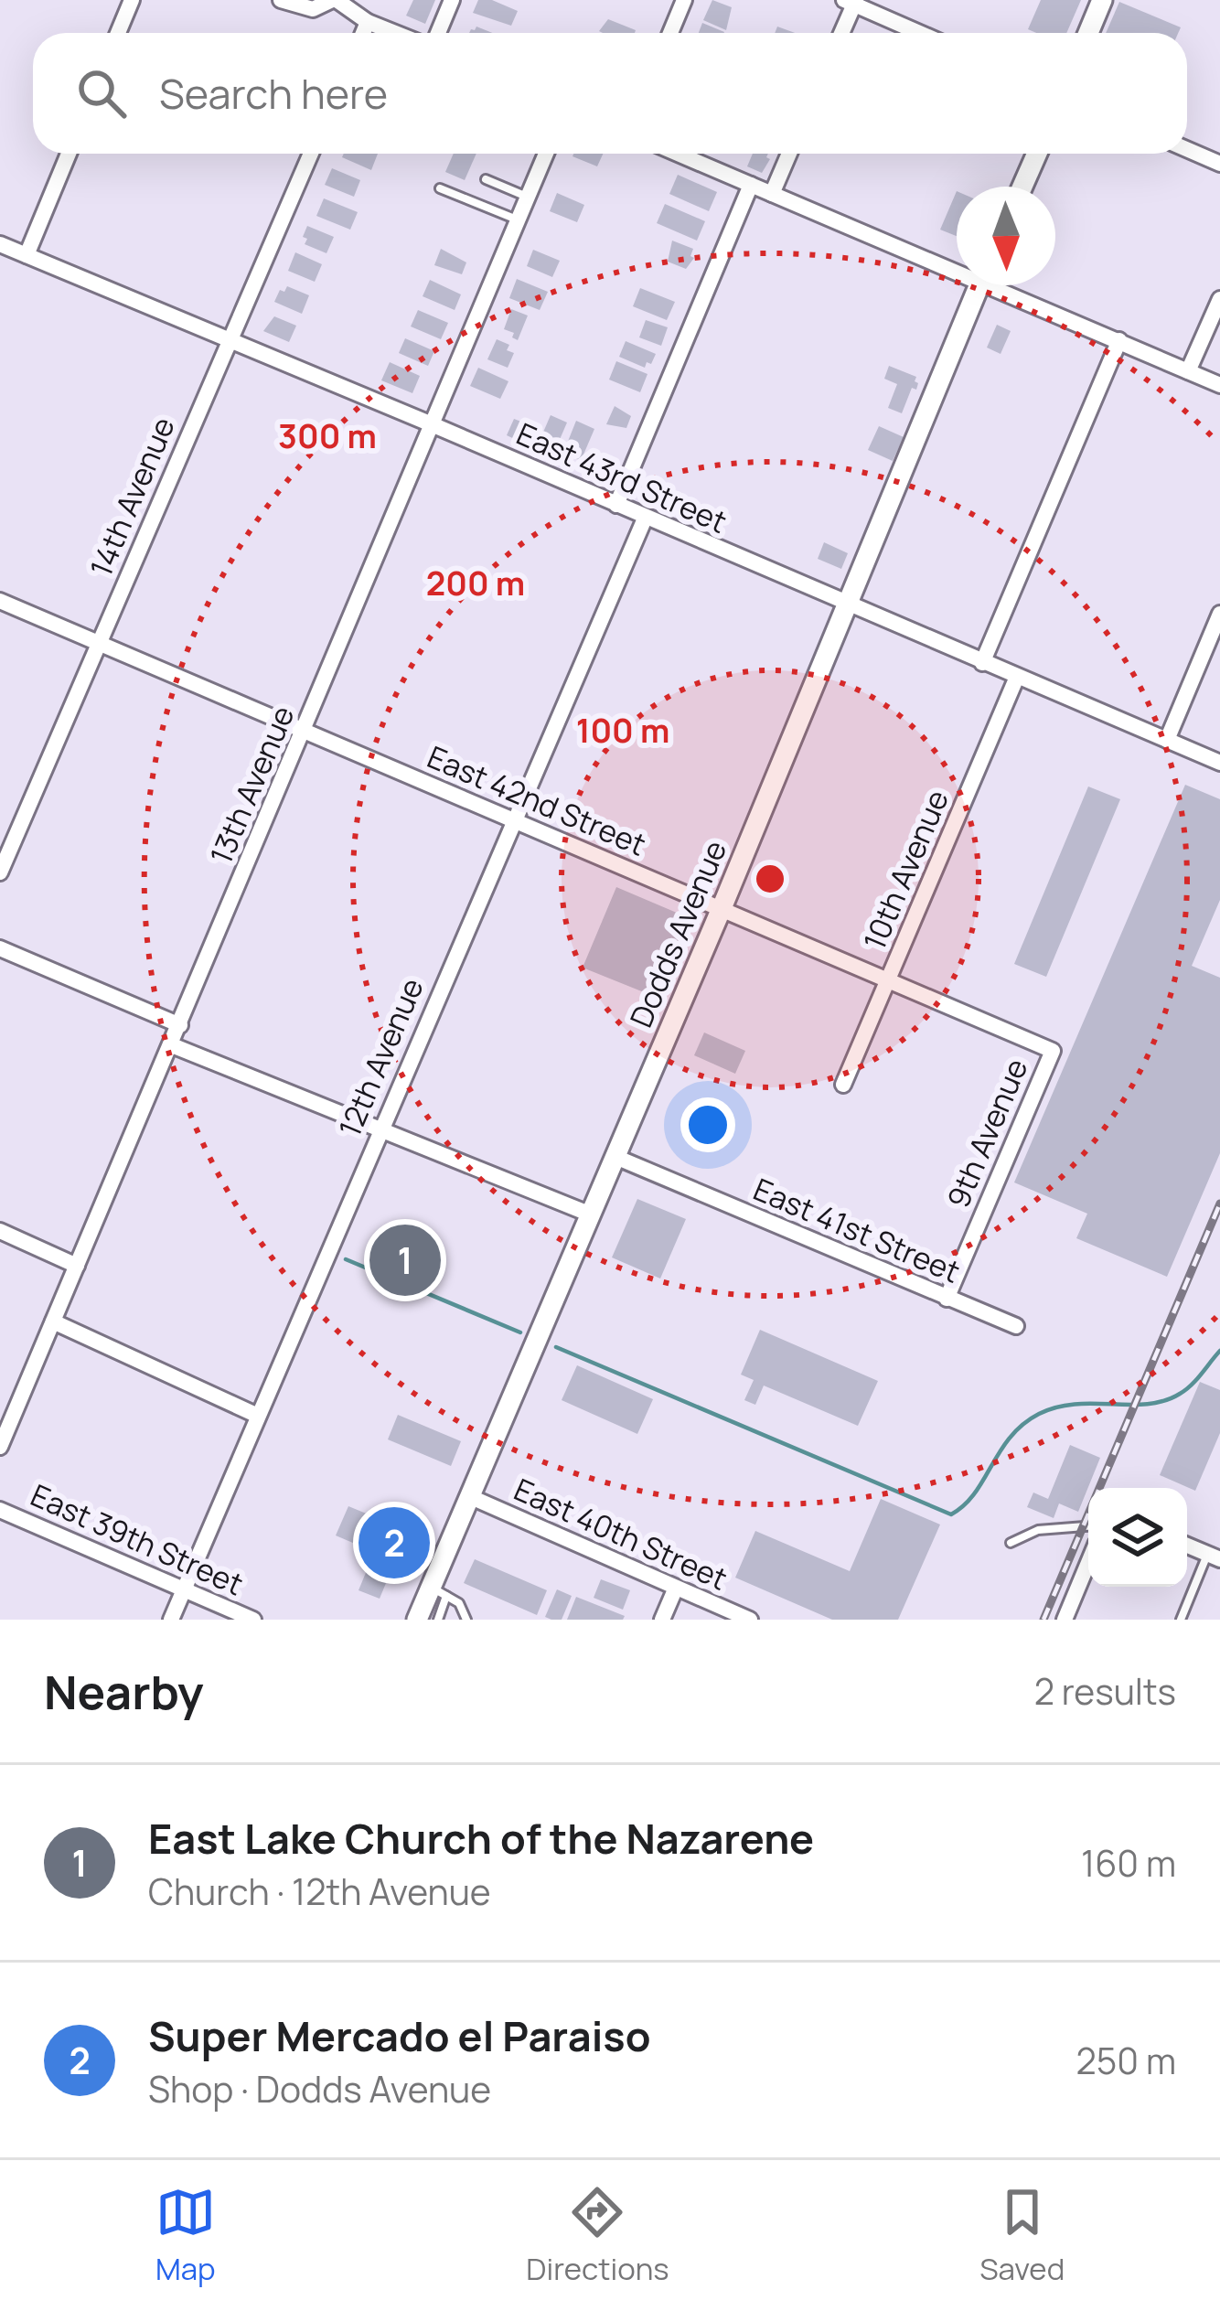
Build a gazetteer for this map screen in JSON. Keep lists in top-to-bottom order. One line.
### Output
{"streets":{"street":["East 43rd Street","14th Avenue","13th Avenue","East 42nd Street","10th Avenue","Dodds Avenue","12th Avenue","9th Avenue","East 41st Street","East 40th Street","East 39th Street"]},"crossings":[["East 43rd Street","14th Avenue"],["East 43rd Street","13th Avenue"],["East 43rd Street","10th Avenue"],["East 43rd Street","Dodds Avenue"],["East 43rd Street","12th Avenue"],["14th Avenue","East 42nd Street"],["13th Avenue","East 42nd Street"],["East 42nd Street","10th Avenue"],["East 42nd Street","Dodds Avenue"],["East 42nd Street","12th Avenue"],["East 42nd Street","9th Avenue"],["Dodds Avenue","East 41st Street"],["Dodds Avenue","East 40th Street"],["12th Avenue","East 39th Street"],["9th Avenue","East 41st Street"]],"north":"bottom","page":{"search":"Search here","pins":["1","2"],"heading":["Nearby","2 results"],"list":[{"mark":"1","name":"East Lake Church of the Nazarene","note":"Church · 12th Avenue","value":"160 m"},{"mark":"2","name":"Super Mercado el Paraiso","note":"Shop · Dodds Avenue","value":"250 m"}],"nav":["Map","Directions","Saved"]},"rings":["300 m","200 m","100 m"]}
